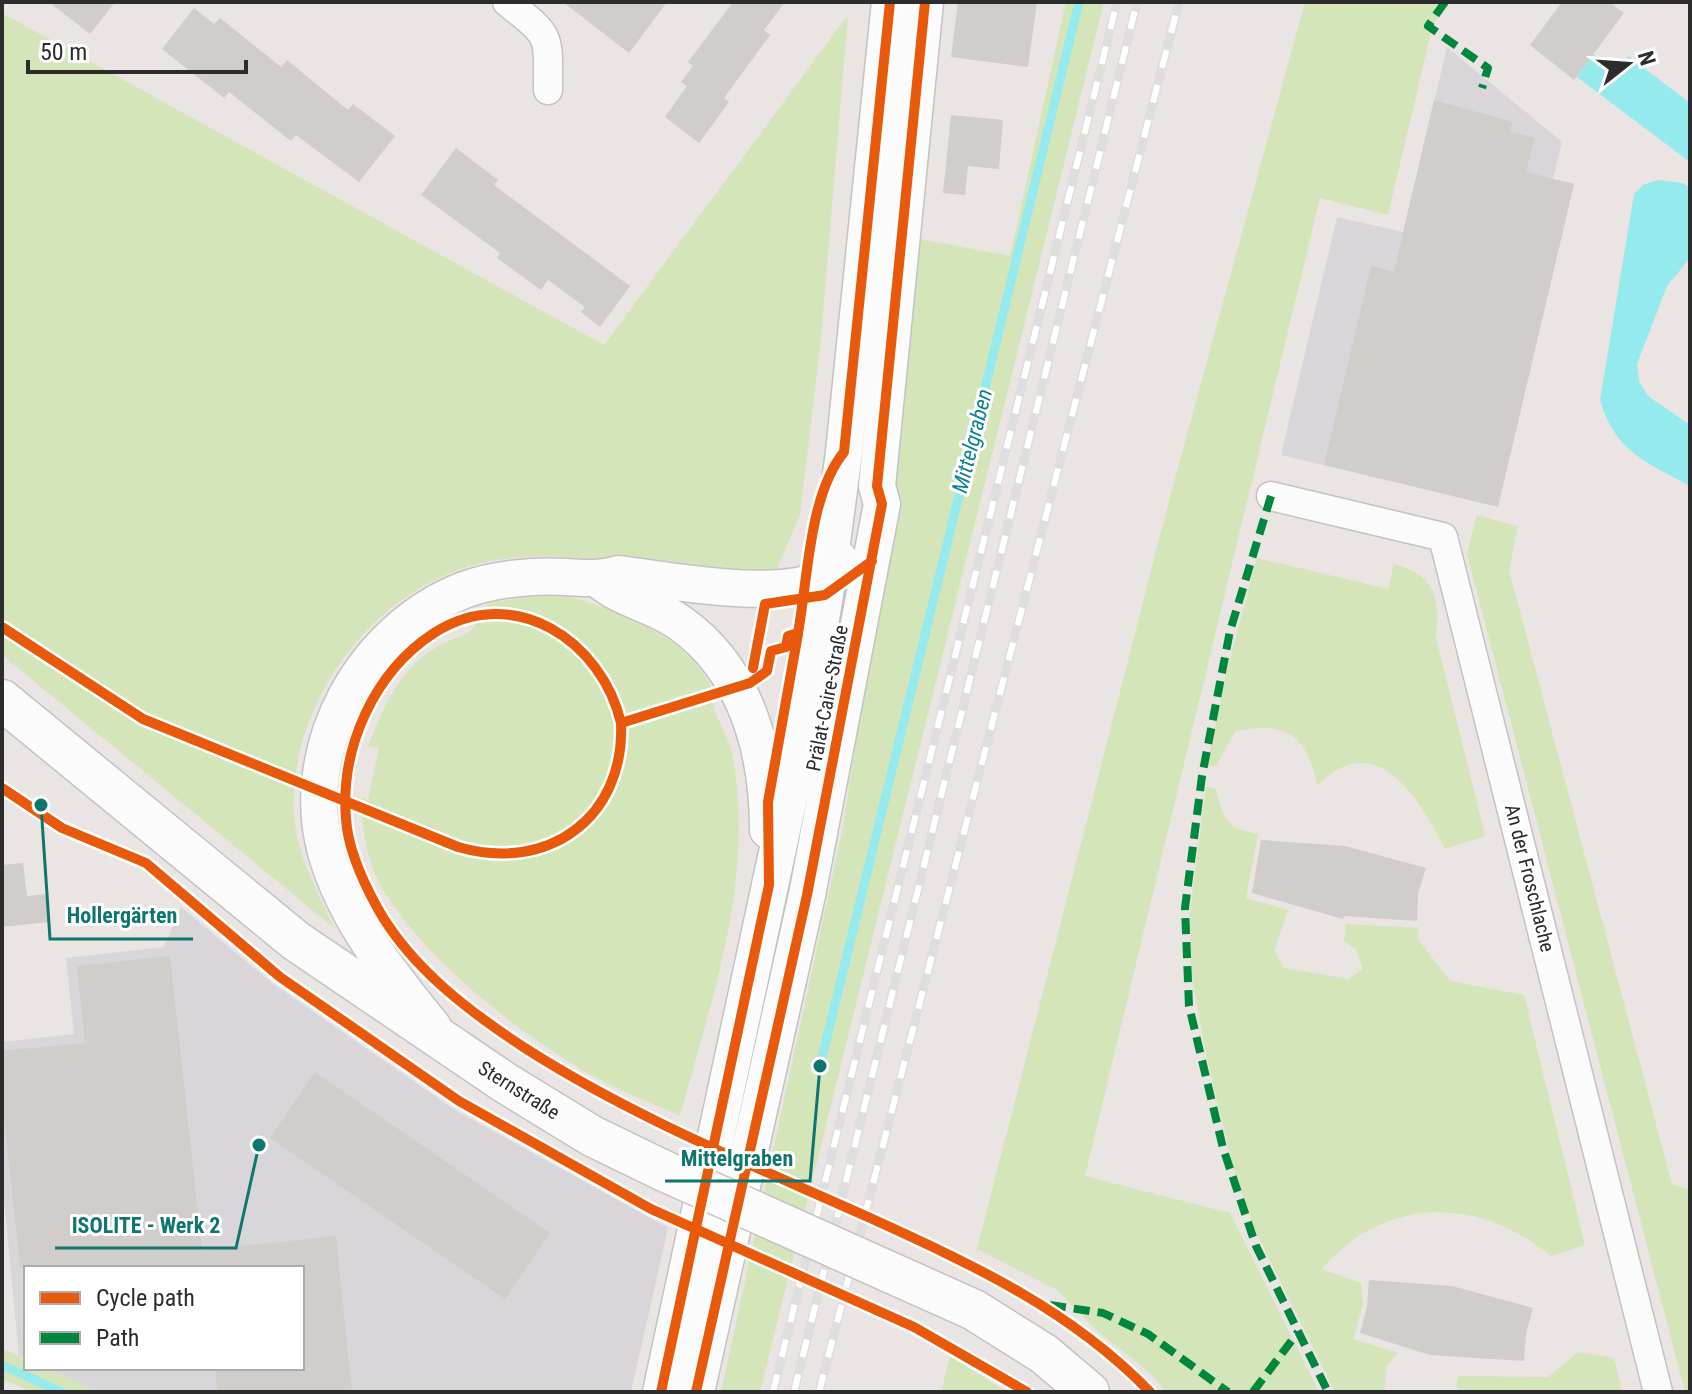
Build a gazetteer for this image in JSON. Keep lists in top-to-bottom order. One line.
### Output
{"streets":{"main road":["Sternstraße"],"street":["Prälat-Caire-Straße","An der Froschlache"]},"water":["Mittelgraben"],"places":["Hollergärten","Mittelgraben","ISOLITE - Werk 2"],"legend":["Cycle path","Path"],"scale_bar":"50 m","north":"right"}
